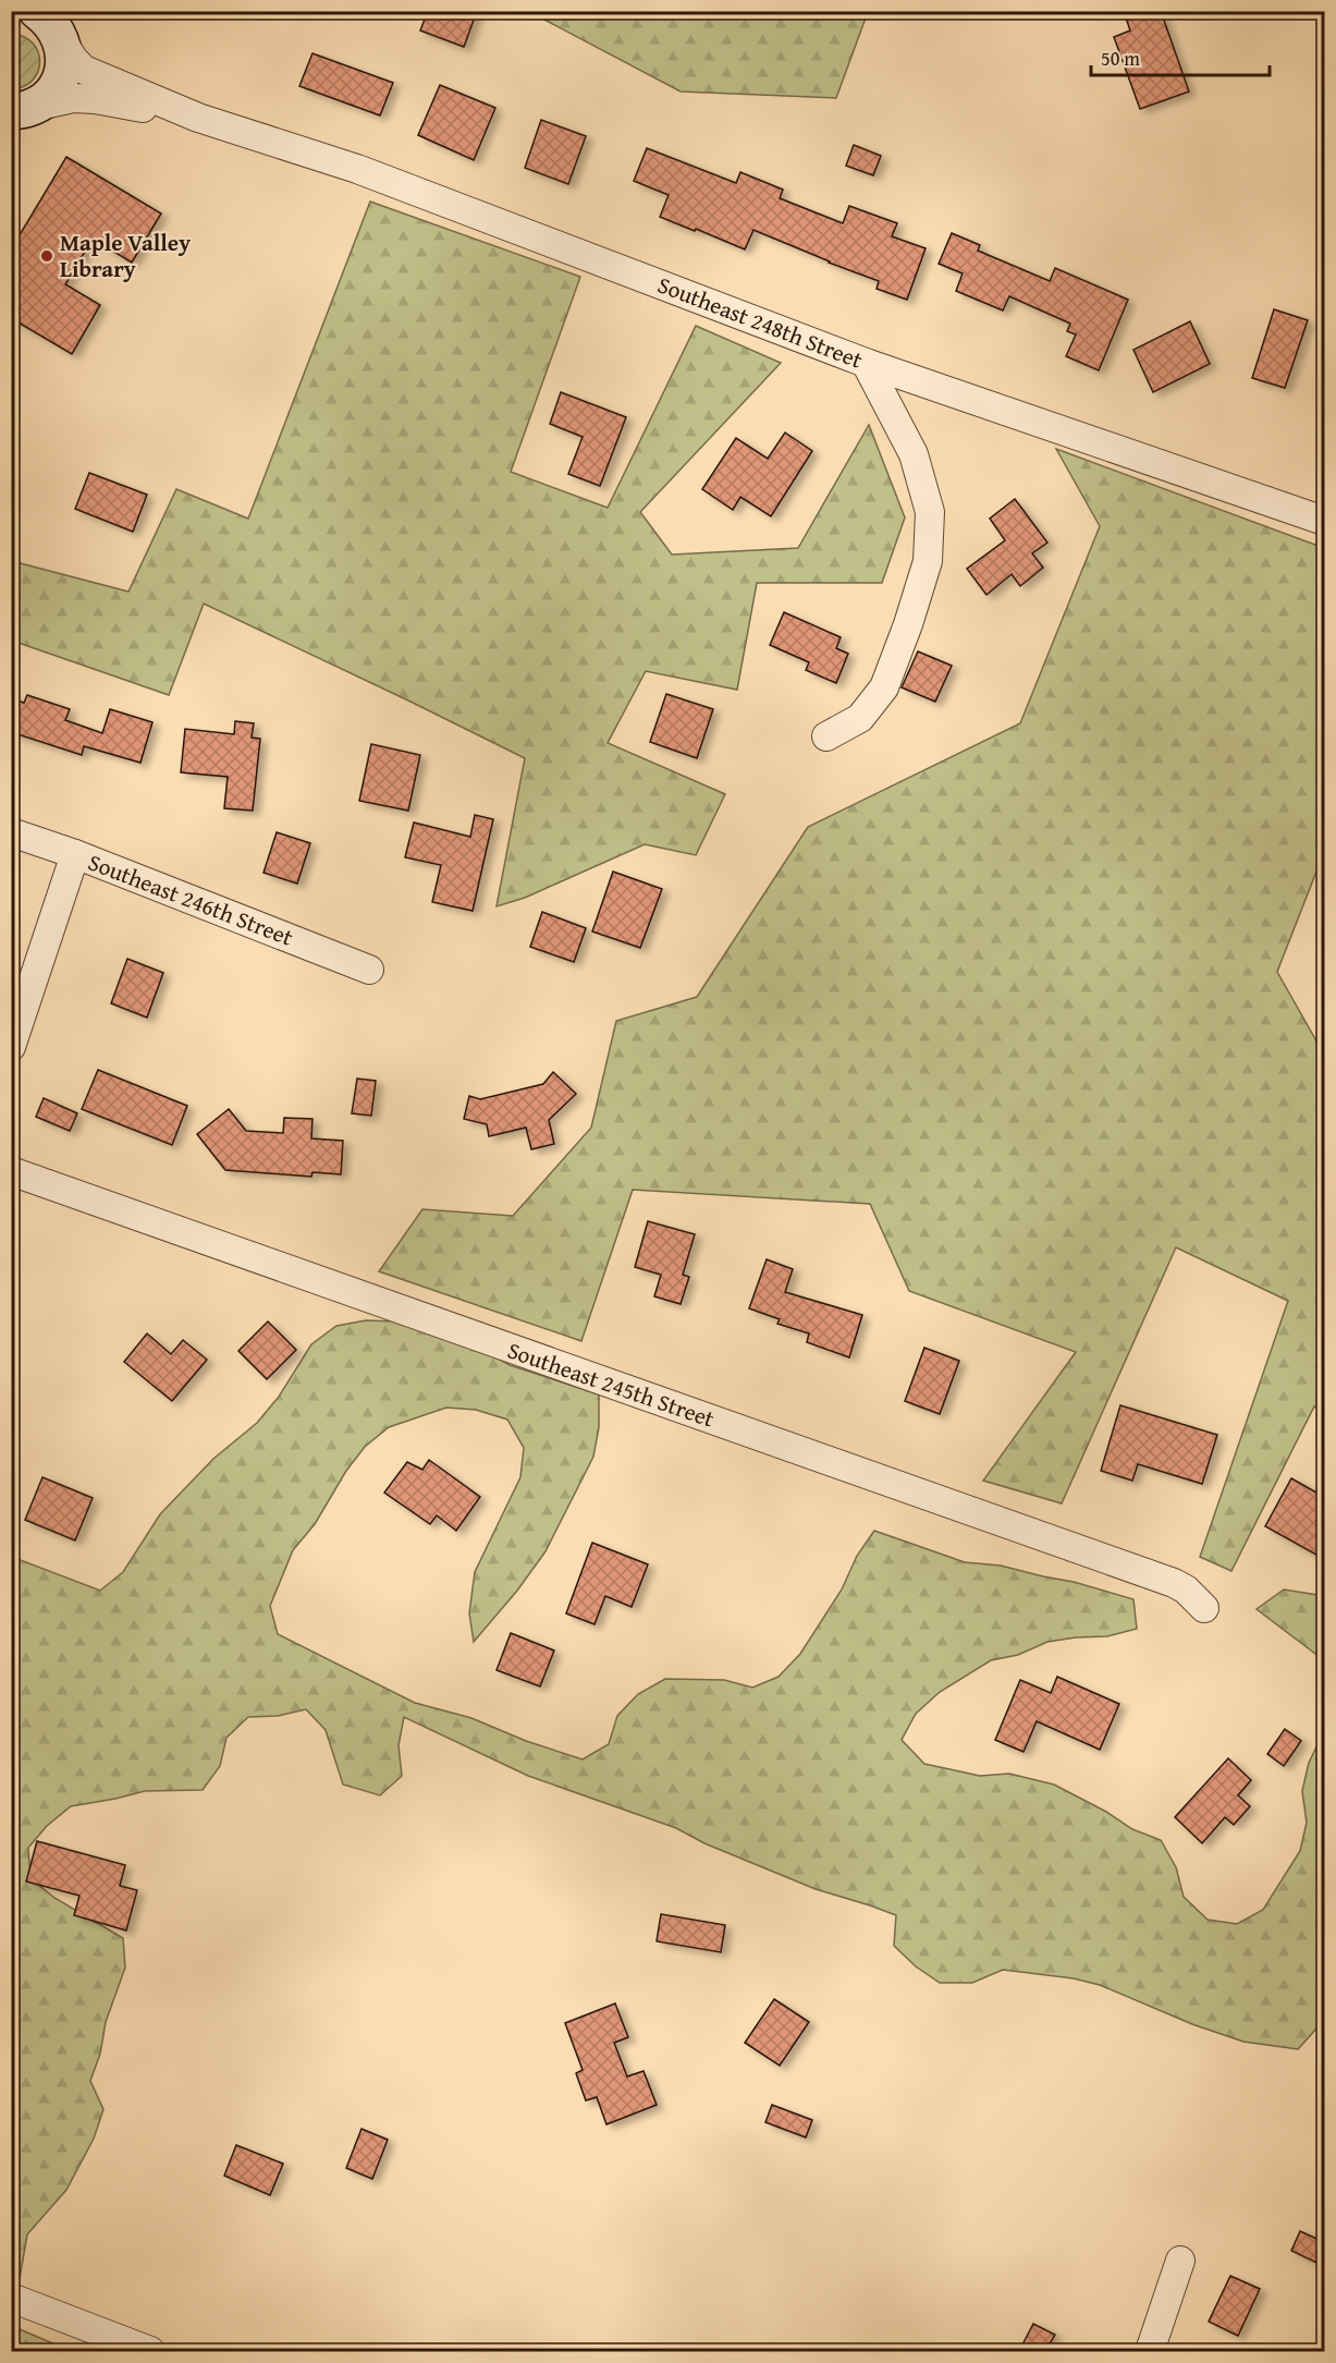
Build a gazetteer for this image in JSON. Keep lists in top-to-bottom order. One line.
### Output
{"streets":{"street":["Southeast 248th Street","Southeast 246th Street","Southeast 245th Street"]},"places":["Maple Valley Library"],"scale_bar":"50 m"}
